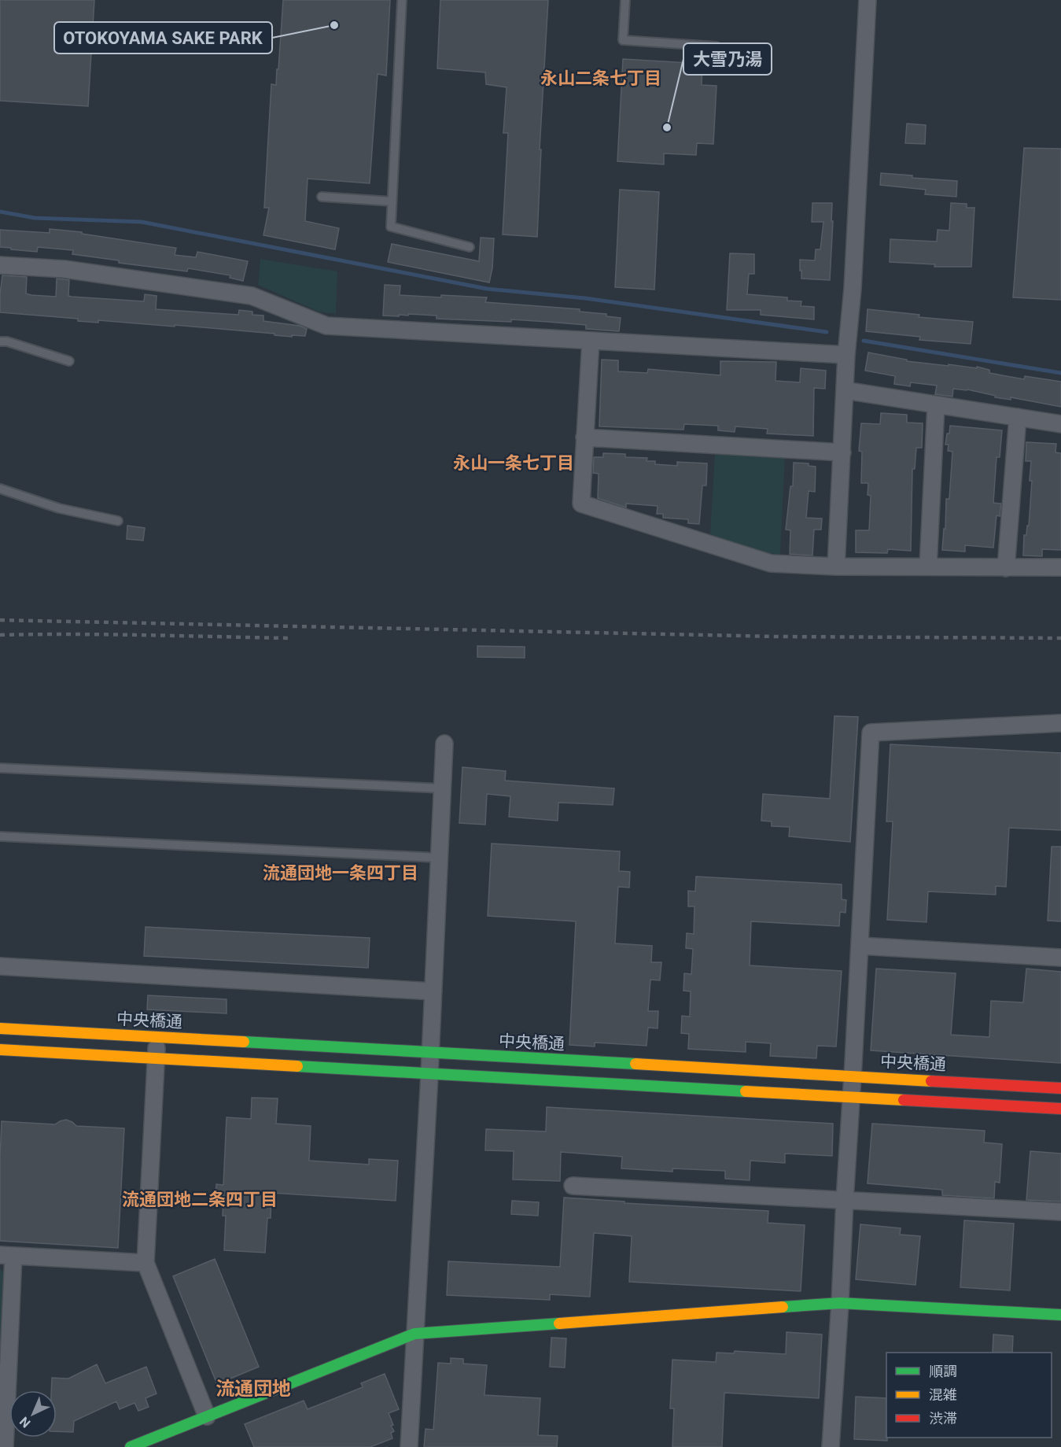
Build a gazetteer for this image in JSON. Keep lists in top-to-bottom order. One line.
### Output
{"streets":{"main road":["中央橋通"]},"districts":["永山二条七丁目","永山一条七丁目","流通団地一条四丁目","流通団地二条四丁目","流通団地"],"places":["OTOKOYAMA SAKE PARK","大雪乃湯"],"legend":["順調","混雑","渋滞"],"north":"bottom left"}
